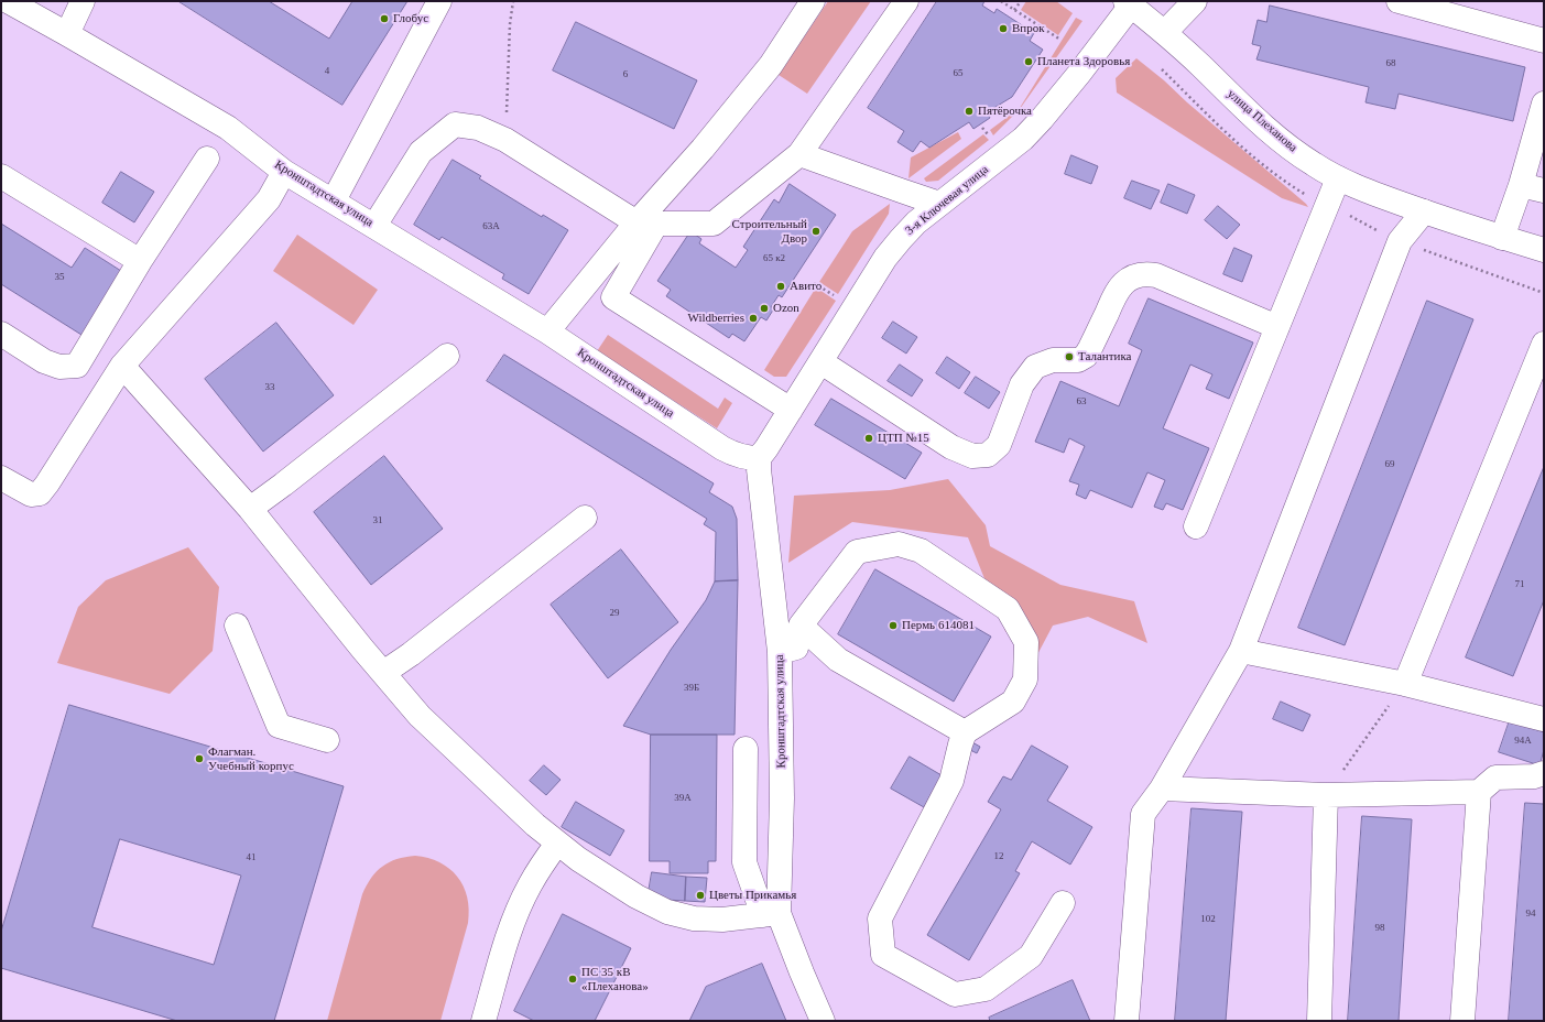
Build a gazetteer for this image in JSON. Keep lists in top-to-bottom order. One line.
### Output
{"streets":{"street":["улица Плеханова","Кронштадтская улица","3-я Ключевая улица"]},"crossings":[["улица Плеханова","3-я Ключевая улица"],["Кронштадтская улица","3-я Ключевая улица"]],"places":["Глобус","Впрок","Планета Здоровья","Пятёрочка","Строительный Двор","Авито","Ozon","Wildberries","Талантика","ЦТП №15","Пермь 614081","Флагман. Учебный корпус","Цветы Прикамья","ПС 35 кВ «Плеханова»"],"house_numbers":["68","4","65","6","63А","65 к2","35","33","63","69","31","71","29","39Б","94А","39А","12","41","94","102","98"]}
